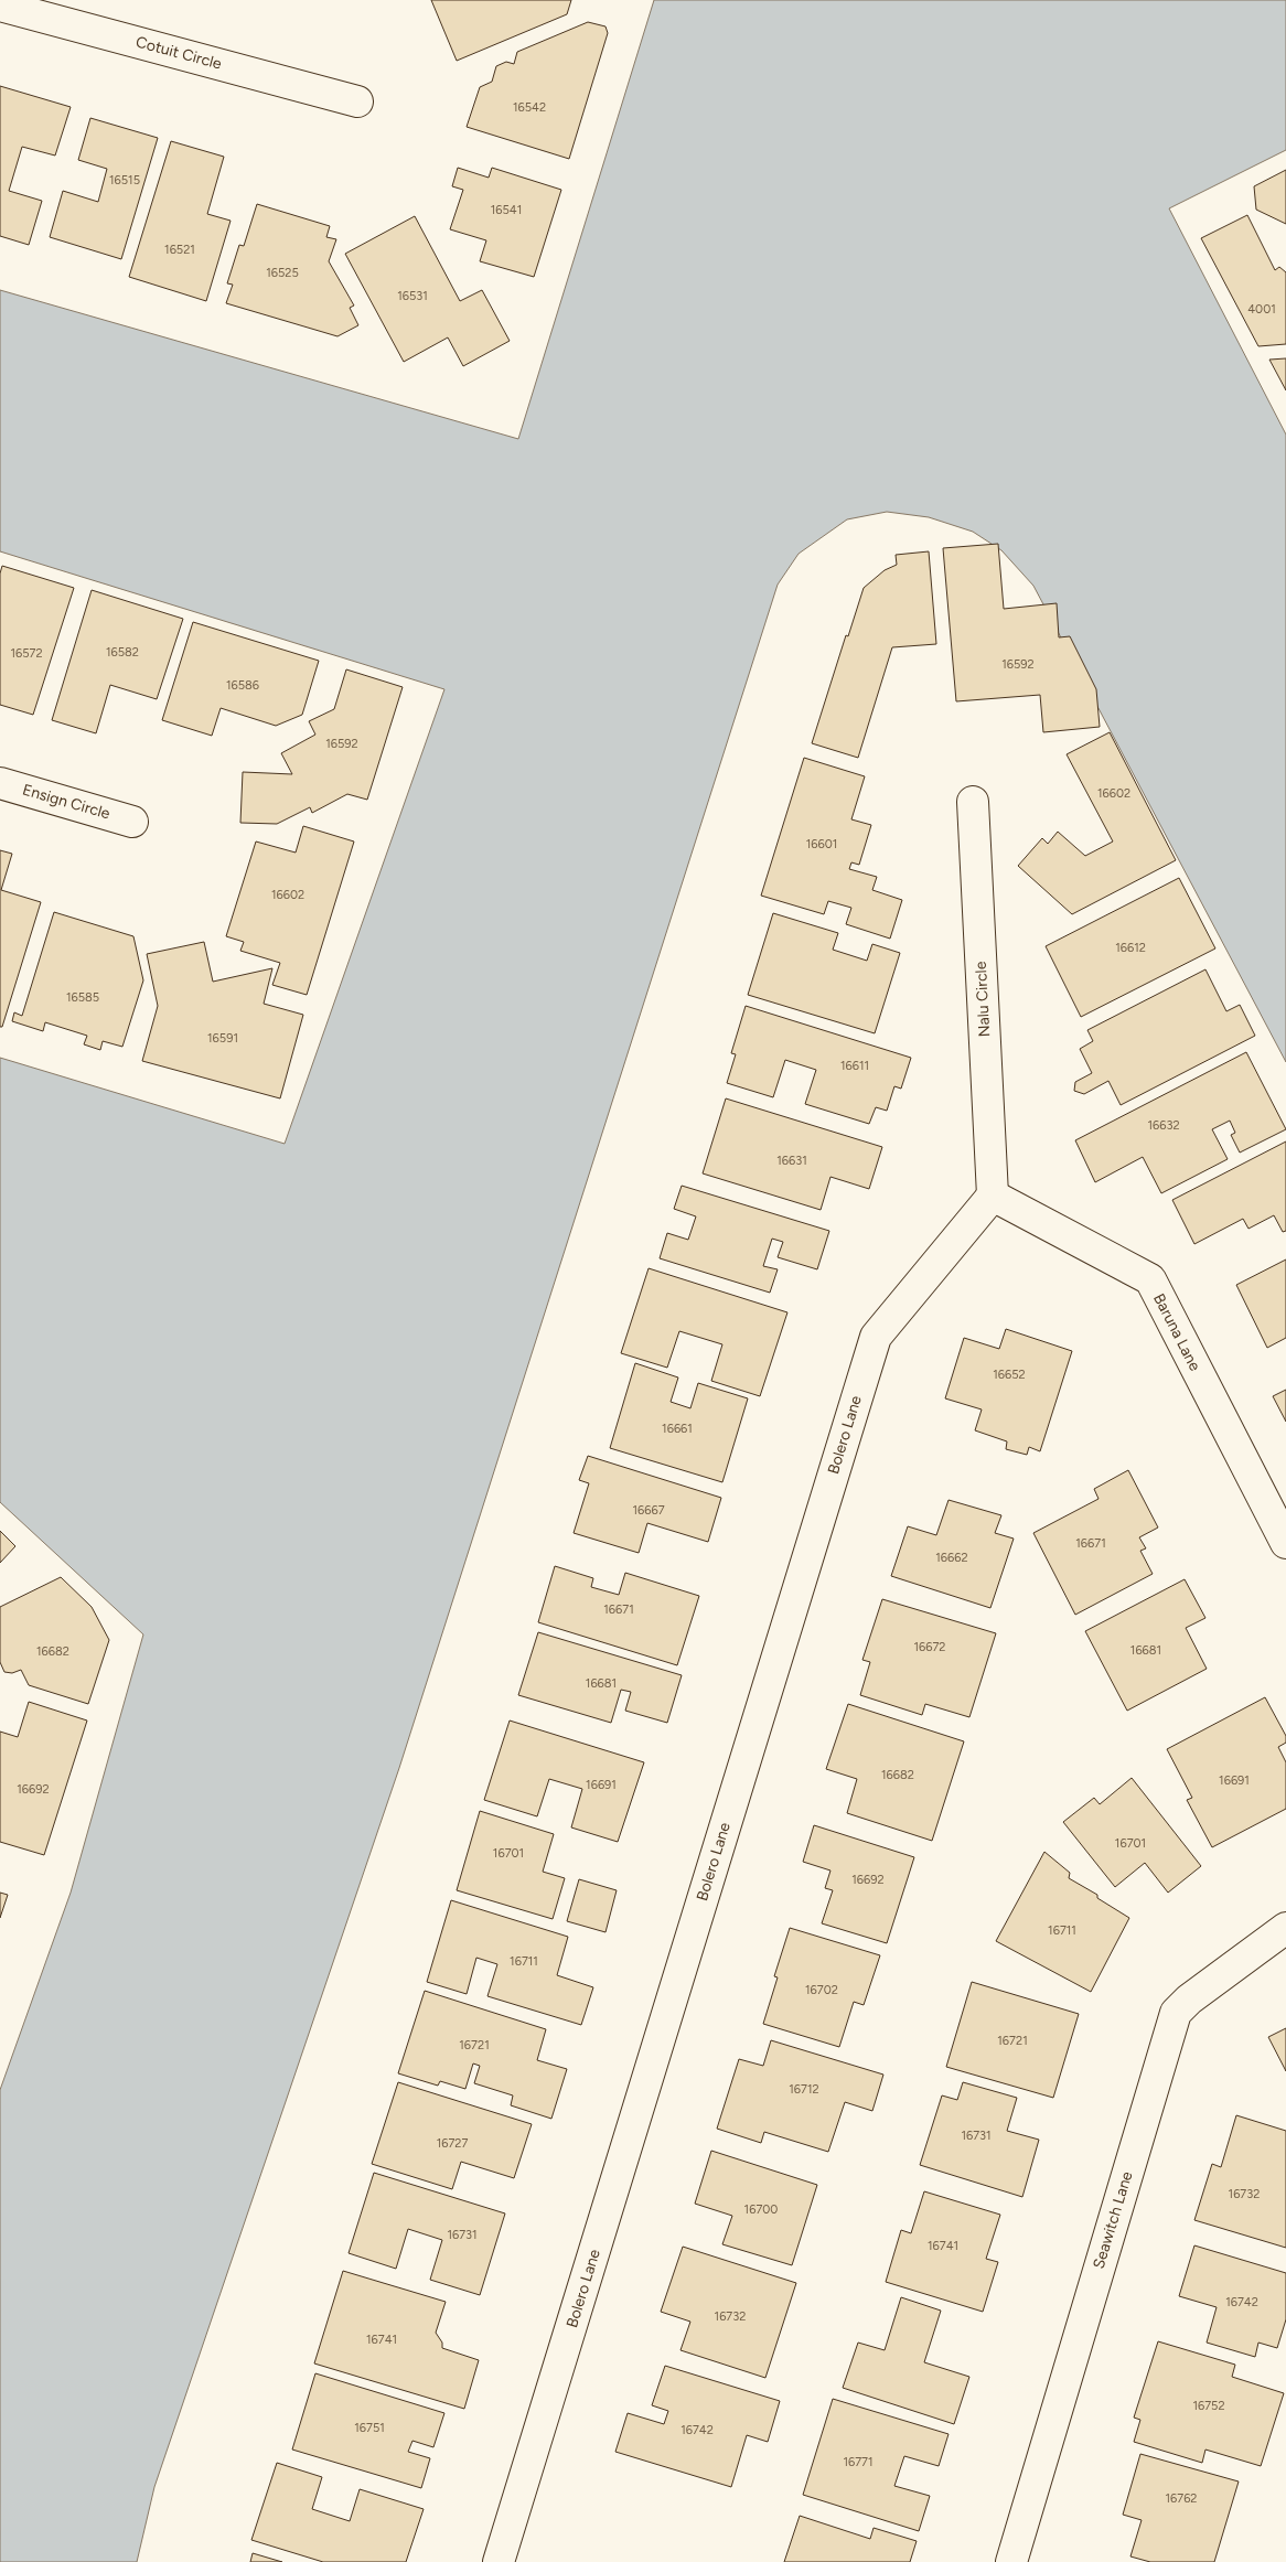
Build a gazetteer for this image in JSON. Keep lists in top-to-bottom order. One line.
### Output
{"streets":{"street":["Cotuit Circle","Ensign Circle","Nalu Circle","Baruna Lane","Bolero Lane","Seawitch Lane"]},"crossings":[["Nalu Circle","Baruna Lane"],["Nalu Circle","Bolero Lane"],["Baruna Lane","Bolero Lane"]],"house_numbers":["16542","16515","16541","16521","16525","16531","4001","16582","16572","16592","16586","16592","16602","16601","16602","16612","16585","16591","16611","16632","16631","16652","16661","16667","16671","16662","16671","16672","16681","16682","16681","16682","16691","16691","16692","16701","16701","16692","16711","16711","16702","16721","16721","16712","16731","16727","16732","16700","16731","16741","16742","16732","16741","16752","16751","16742","16771","16762"]}
